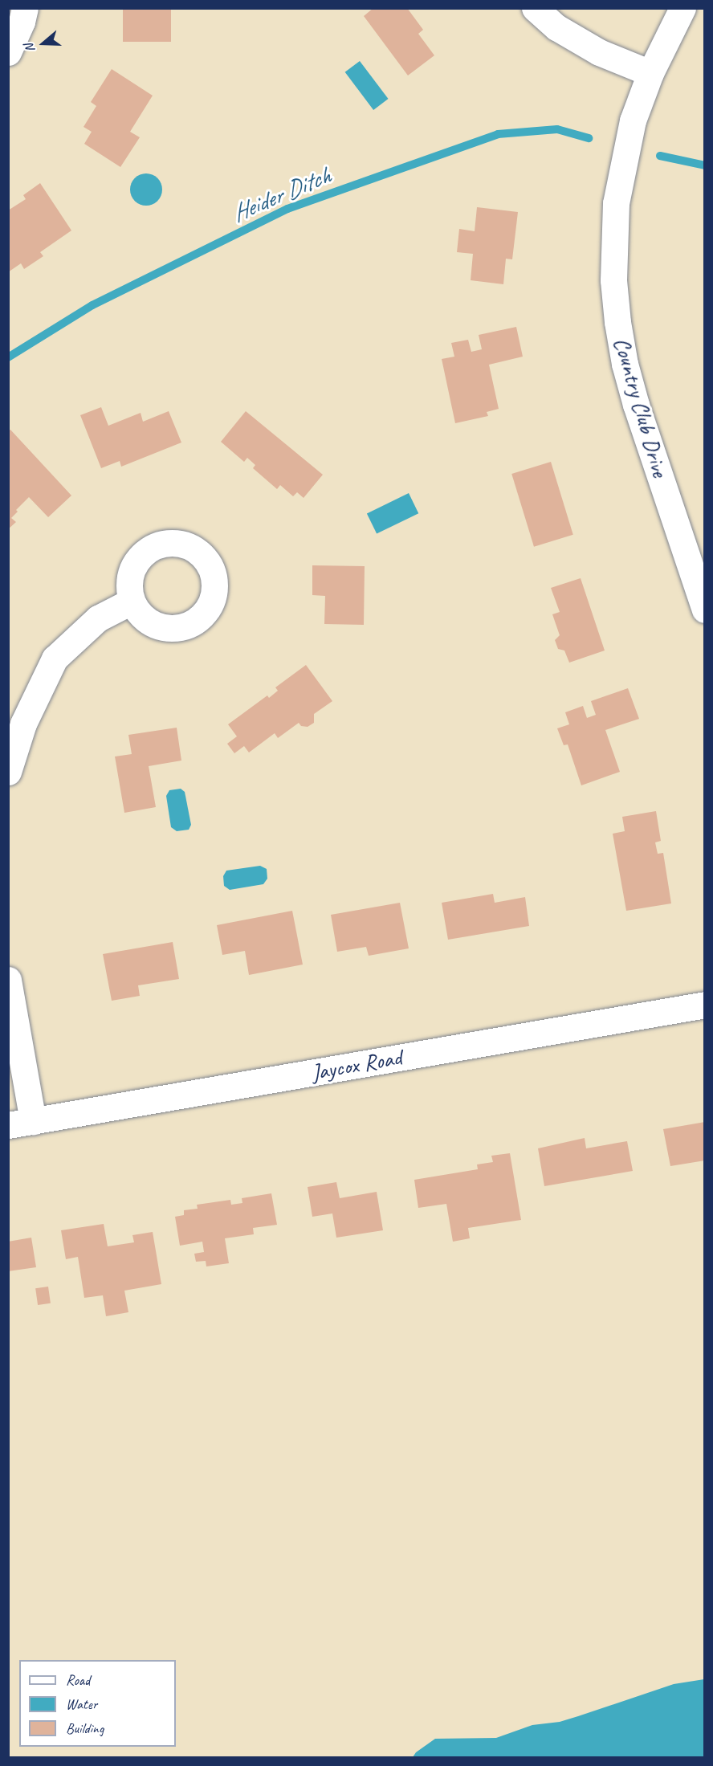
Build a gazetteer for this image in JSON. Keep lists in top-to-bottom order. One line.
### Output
{"streets":{"street":["Country Club Drive","Jaycox Road"]},"water":["Heider Ditch"],"legend":["Road","Water","Building"],"north":"left"}
